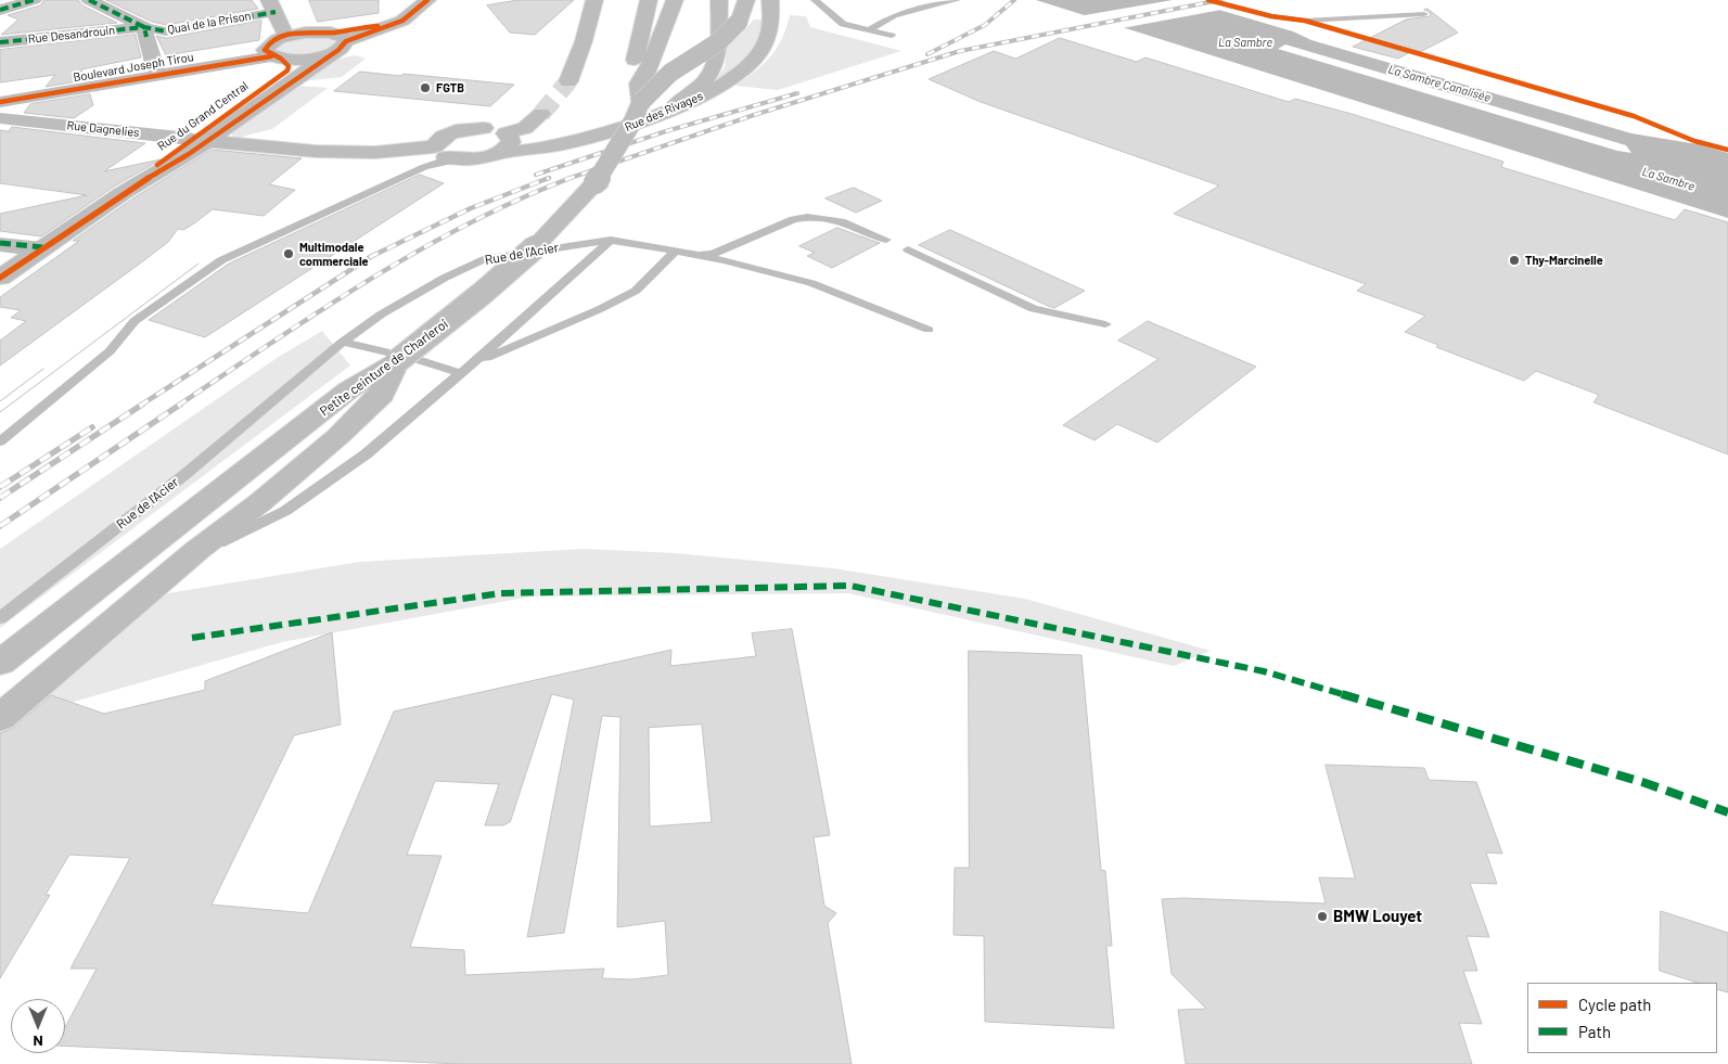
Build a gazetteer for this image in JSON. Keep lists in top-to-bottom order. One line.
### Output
{"streets":{"main road":["Rue Desandrouin","Boulevard Joseph Tirou","Rue des Rivages","Rue du Grand Central","Rue Dagnelies","Petite ceinture de Charleroi"],"street":["Quai de la Prison"],"lane":["Rue de l'Acier"]},"crossings":[["Quai de la Prison","Rue Desandrouin"],["Boulevard Joseph Tirou","Rue du Grand Central"],["Rue du Grand Central","Rue Dagnelies"]],"water":["La Sambre","La Sambre Canalisée"],"places":["FGTB","Multimodale commerciale","Thy-Marcinelle","BMW Louyet"],"legend":["Cycle path","Path"],"north":"bottom"}
